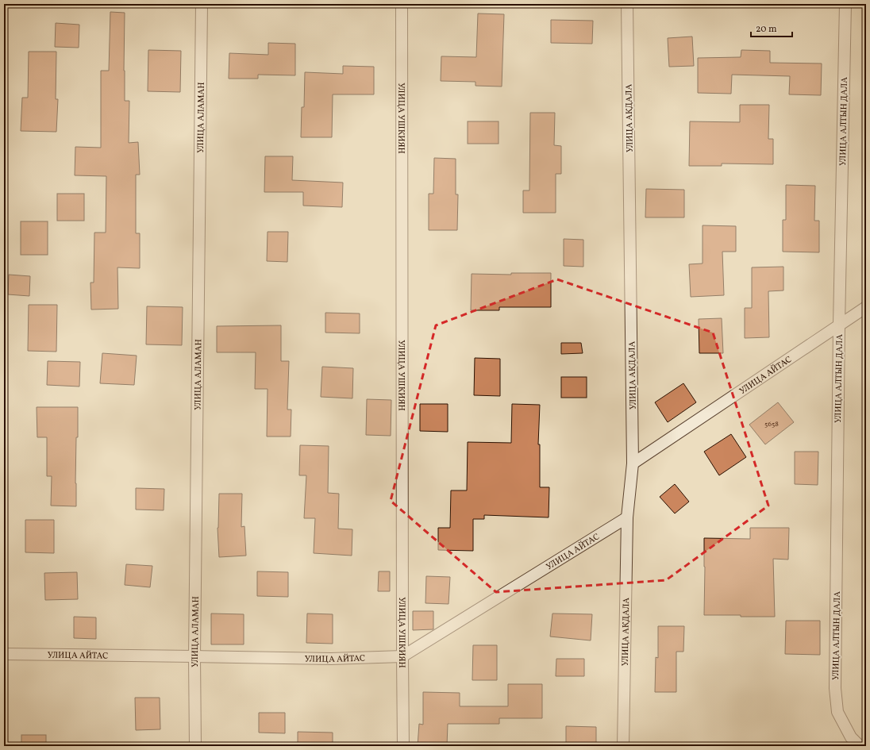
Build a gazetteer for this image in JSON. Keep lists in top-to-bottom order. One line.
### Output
{"streets":{"street":["УЛИЦА АЛАМАН","УЛИЦА УШКИЯН","УЛИЦА АКДАЛА","УЛИЦА АЛТЫН ДАЛА","УЛИЦА АЙТАС"]},"crossings":[["УЛИЦА АЛАМАН","УЛИЦА АЙТАС"],["УЛИЦА УШКИЯН","УЛИЦА АЙТАС"],["УЛИЦА АКДАЛА","УЛИЦА АЙТАС"],["УЛИЦА АЛТЫН ДАЛА","УЛИЦА АЙТАС"]],"house_numbers":["5658"],"scale_bar":"20 m"}
